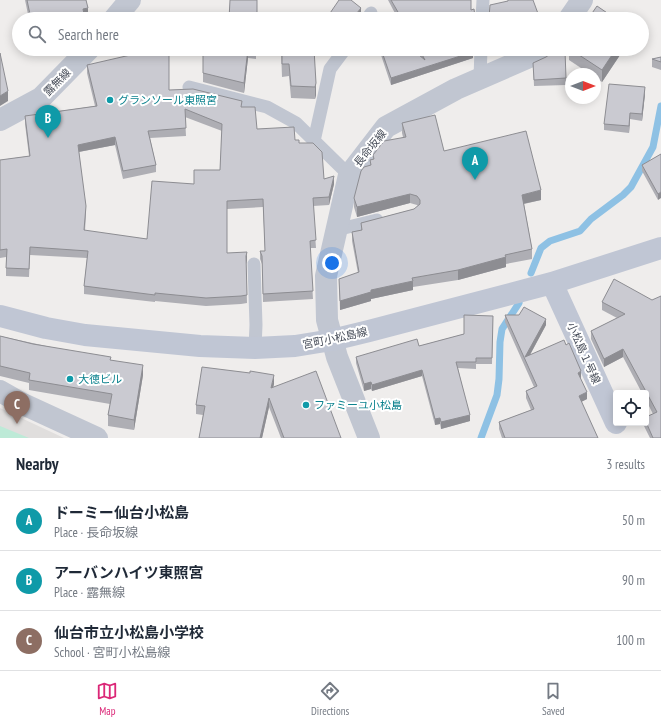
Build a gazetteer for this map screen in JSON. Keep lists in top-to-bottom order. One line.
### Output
{"streets":{"street":["露無線","長命坂線","宮町小松島線","小松島１号線"]},"crossings":[["長命坂線","宮町小松島線"],["宮町小松島線","小松島１号線"]],"places":["グランソール東照宮","大徳ビル","ファミーユ小松島"],"north":"right","page":{"search":"Search here","pins":["B","A","C"],"heading":["Nearby","3 results"],"list":[{"mark":"A","name":"ドーミー仙台小松島","note":"Place · 長命坂線","value":"50 m"},{"mark":"B","name":"アーバンハイツ東照宮","note":"Place · 露無線","value":"90 m"},{"mark":"C","name":"仙台市立小松島小学校","note":"School · 宮町小松島線","value":"100 m"}],"nav":["Map","Directions","Saved"]}}
